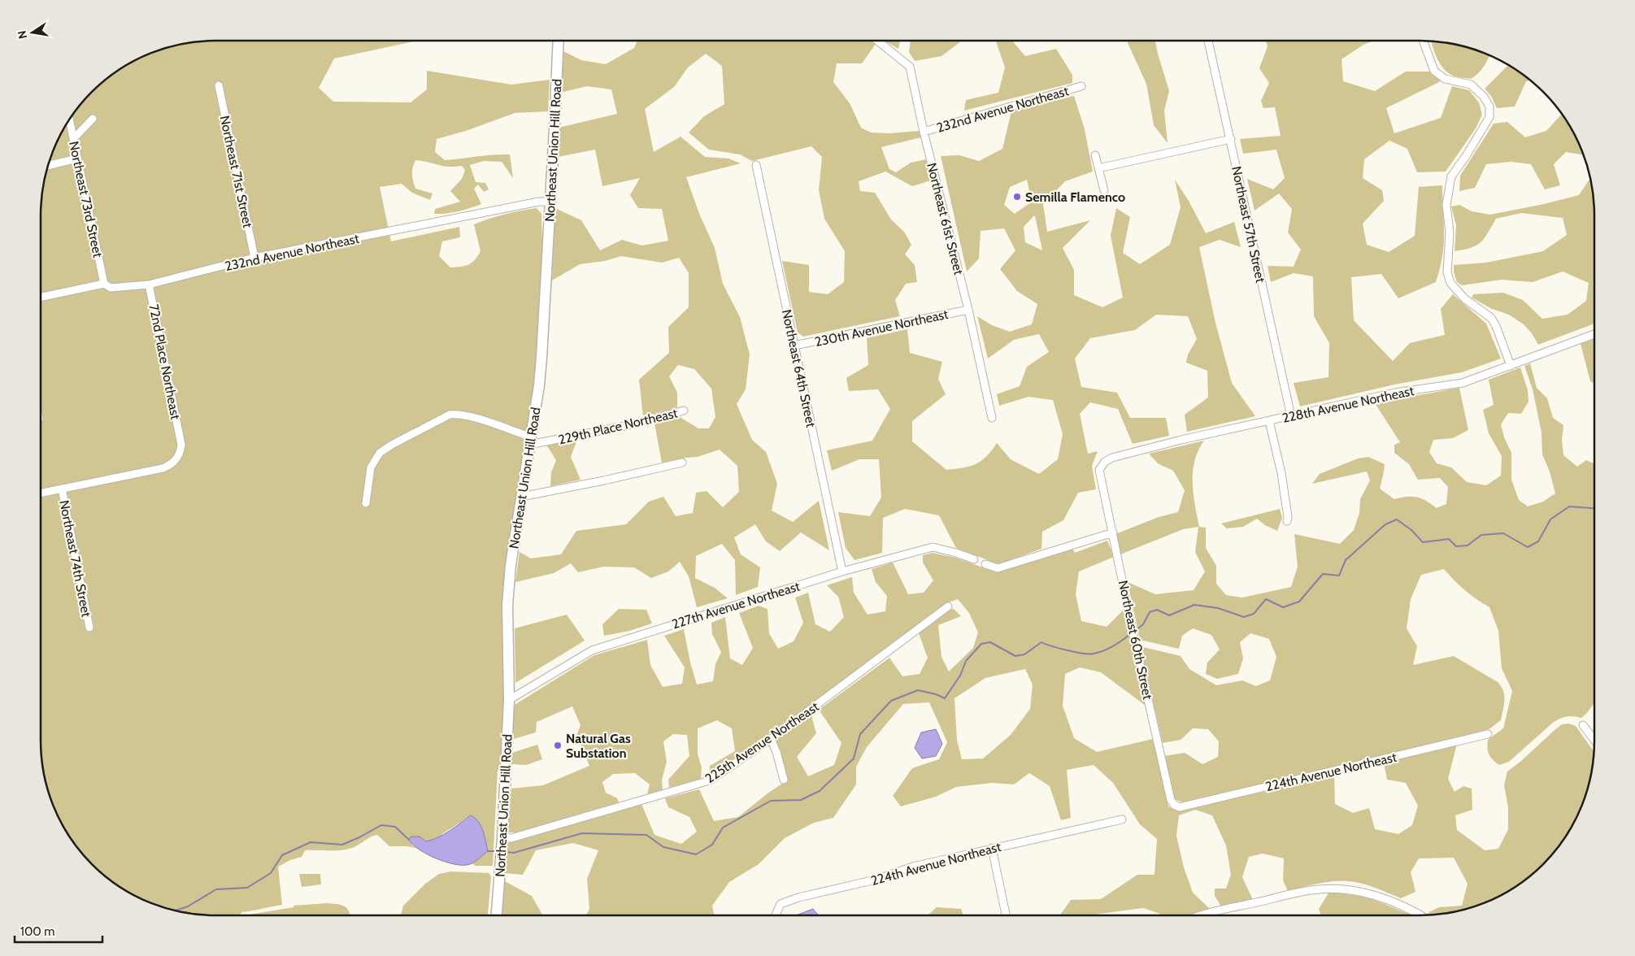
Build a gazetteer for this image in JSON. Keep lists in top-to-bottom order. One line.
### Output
{"streets":{"street":["232nd Avenue Northeast","Northeast Union Hill Road","Northeast 71st Street","Northeast 73rd Street","Northeast 61st Street","Northeast 57th Street","230th Avenue Northeast","72nd Place Northeast","Northeast 64th Street","228th Avenue Northeast","229th Place Northeast","Northeast 74th Street","227th Avenue Northeast","Northeast 60th Street","225th Avenue Northeast","224th Avenue Northeast"]},"crossings":[["232nd Avenue Northeast","Northeast Union Hill Road"],["232nd Avenue Northeast","Northeast 71st Street"],["232nd Avenue Northeast","Northeast 73rd Street"],["232nd Avenue Northeast","Northeast 61st Street"],["232nd Avenue Northeast","72nd Place Northeast"],["Northeast Union Hill Road","229th Place Northeast"],["Northeast Union Hill Road","227th Avenue Northeast"],["Northeast Union Hill Road","225th Avenue Northeast"],["Northeast 61st Street","230th Avenue Northeast"],["Northeast 57th Street","228th Avenue Northeast"],["230th Avenue Northeast","Northeast 64th Street"],["72nd Place Northeast","Northeast 74th Street"],["Northeast 64th Street","227th Avenue Northeast"],["228th Avenue Northeast","Northeast 60th Street"],["Northeast 60th Street","224th Avenue Northeast"]],"places":["Semilla Flamenco","Natural Gas Substation"],"scale_bar":"100 m","north":"left"}
